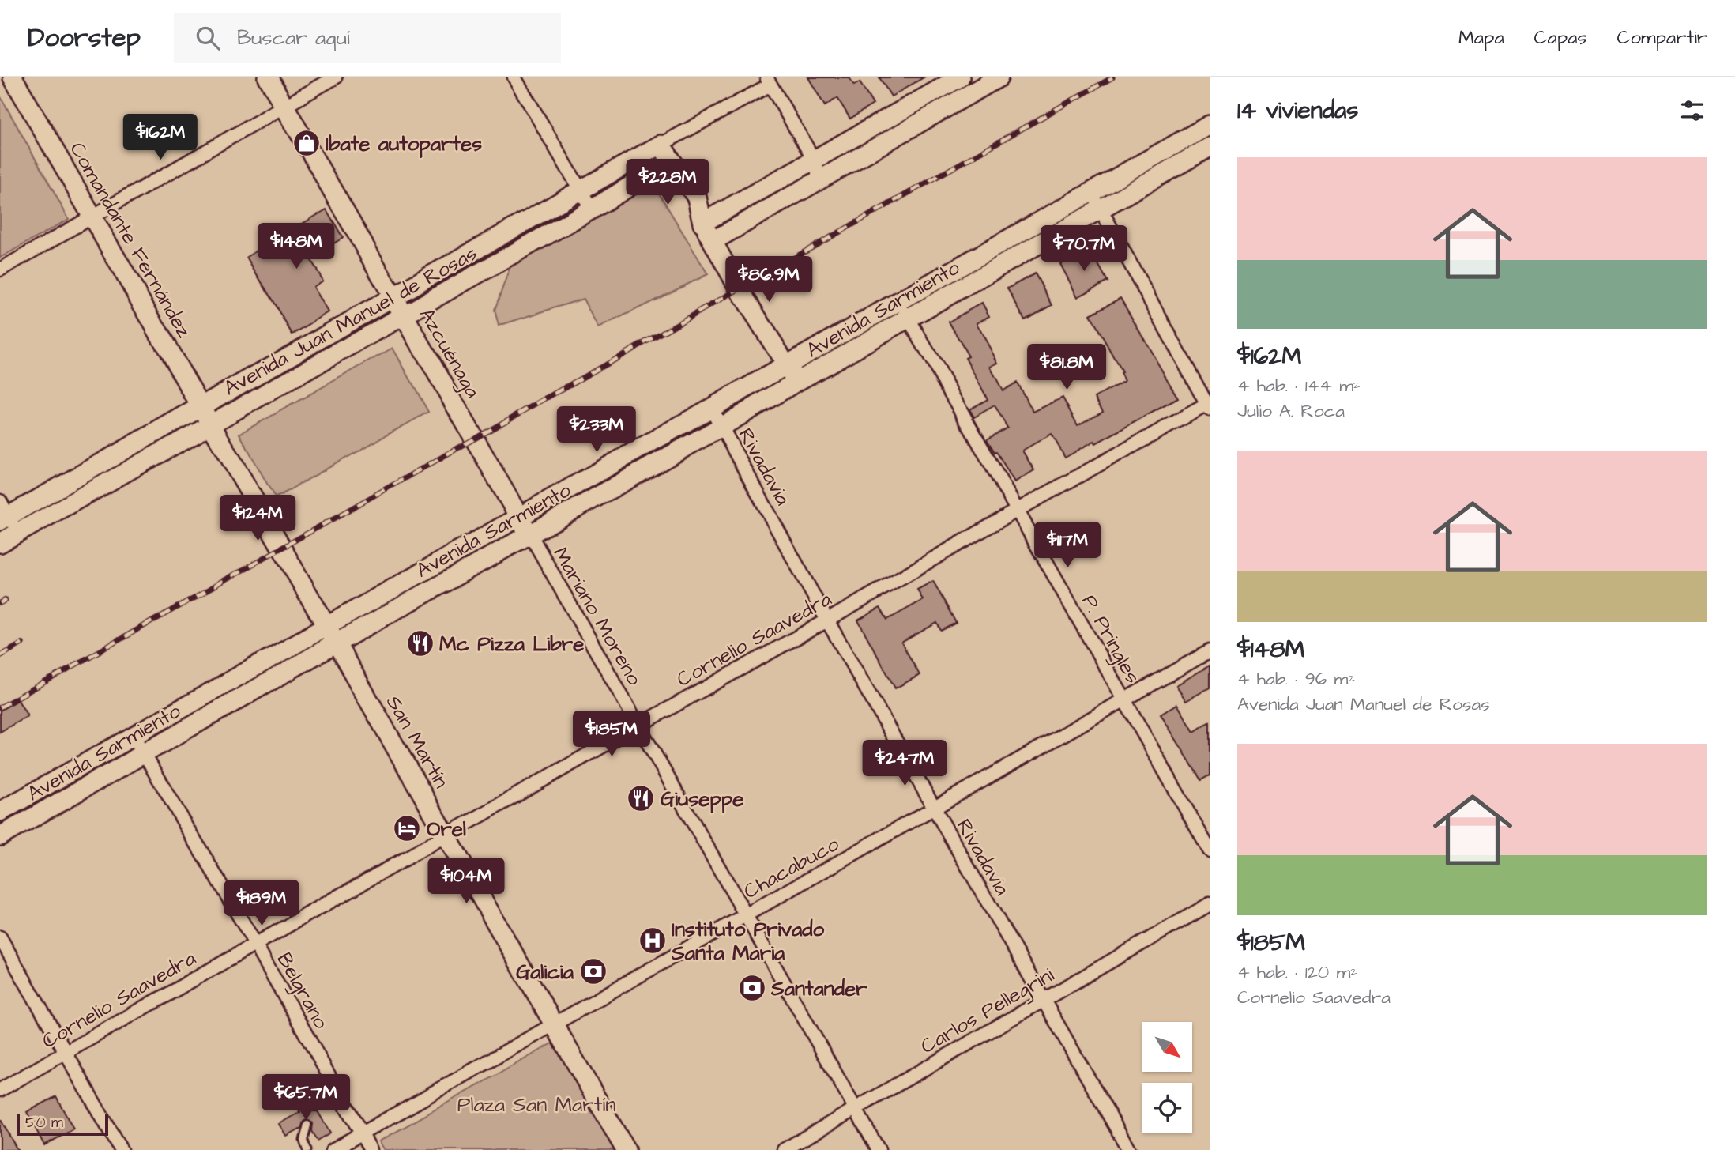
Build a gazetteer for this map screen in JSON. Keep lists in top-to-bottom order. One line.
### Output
{"streets":{"main road":["Comandante Fernández","Avenida Sarmiento","Avenida Juan Manuel de Rosas","Azcuénaga","San Martín"],"street":["Rivadavia","Mariano Moreno","Cornelio Saavedra","P. Pringles","Chacabuco","Belgrano","Carlos Pellegrini"]},"crossings":[["Comandante Fernández","Avenida Sarmiento"],["Comandante Fernández","Avenida Juan Manuel de Rosas"],["Comandante Fernández","San Martín"],["Avenida Sarmiento","Azcuénaga"],["Avenida Sarmiento","Rivadavia"],["Avenida Sarmiento","Mariano Moreno"],["Avenida Sarmiento","P. Pringles"],["Avenida Sarmiento","San Martín"],["Avenida Sarmiento","Belgrano"],["Avenida Juan Manuel de Rosas","Azcuénaga"],["Azcuénaga","Mariano Moreno"],["Rivadavia","Cornelio Saavedra"],["Rivadavia","Chacabuco"],["Rivadavia","Carlos Pellegrini"],["Mariano Moreno","Cornelio Saavedra"],["Mariano Moreno","Chacabuco"],["Mariano Moreno","Carlos Pellegrini"],["Cornelio Saavedra","P. Pringles"],["Cornelio Saavedra","San Martín"],["Cornelio Saavedra","Belgrano"],["P. Pringles","Chacabuco"],["San Martín","Chacabuco"],["Chacabuco","Belgrano"]],"parks":["Plaza San Martín"],"places":{"shop":["Ibate autopartes"],"restaurant":["Mc Pizza Libre","Giuseppe"],"hotel":["Orel"],"hospital":["Instituto Privado Santa Maria"],"bank":["Galicia","Santander"]},"scale_bar":"50 m","north":"bottom right","page":{"header":"Doorstep","search":"Buscar aquí","nav":["Mapa","Capas","Compartir"],"heading":"14 viviendas","price":["$162M","$228M","$148M","$70.7M","$86.9M","$81.8M","$233M","$124M","$117M","$185M","$247M","$104M","$189M","$65.7M"],"list":[{"name":"$162M","note":"4 hab. · 144 m² · Julio A. Roca"},{"name":"$148M","note":"4 hab. · 96 m² · Avenida Juan Manuel de Rosas"},{"name":"$185M","note":"4 hab. · 120 m² · Cornelio Saavedra"}],"scale":"50 m"}}
